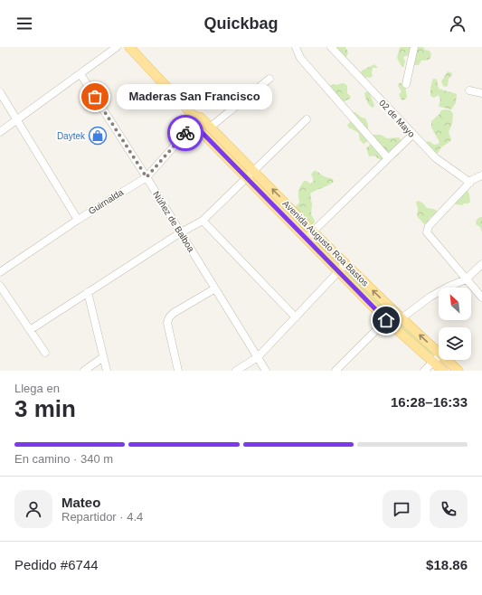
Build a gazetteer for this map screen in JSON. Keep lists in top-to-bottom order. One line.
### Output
{"streets":{"main road":["Avenida Augusto Roa Bastos"],"street":["02 de Mayo","Guirnalda","Núñez de Balboa"]},"crossings":[["Guirnalda","Núñez de Balboa"],["Guirnalda","Avenida Augusto Roa Bastos"]],"places":{"other":["Maderas San Francisco"],"shop":["Daytek"]},"north":"top left","page":{"header":"Quickbag","bubble":"Maderas San Francisco","heading":["3 min","Llega en","16:28–16:33"],"panel":["Mateo","Repartidor · 4.4","Pedido #6744","$18.86"],"bar":"En camino · 340 m"}}
